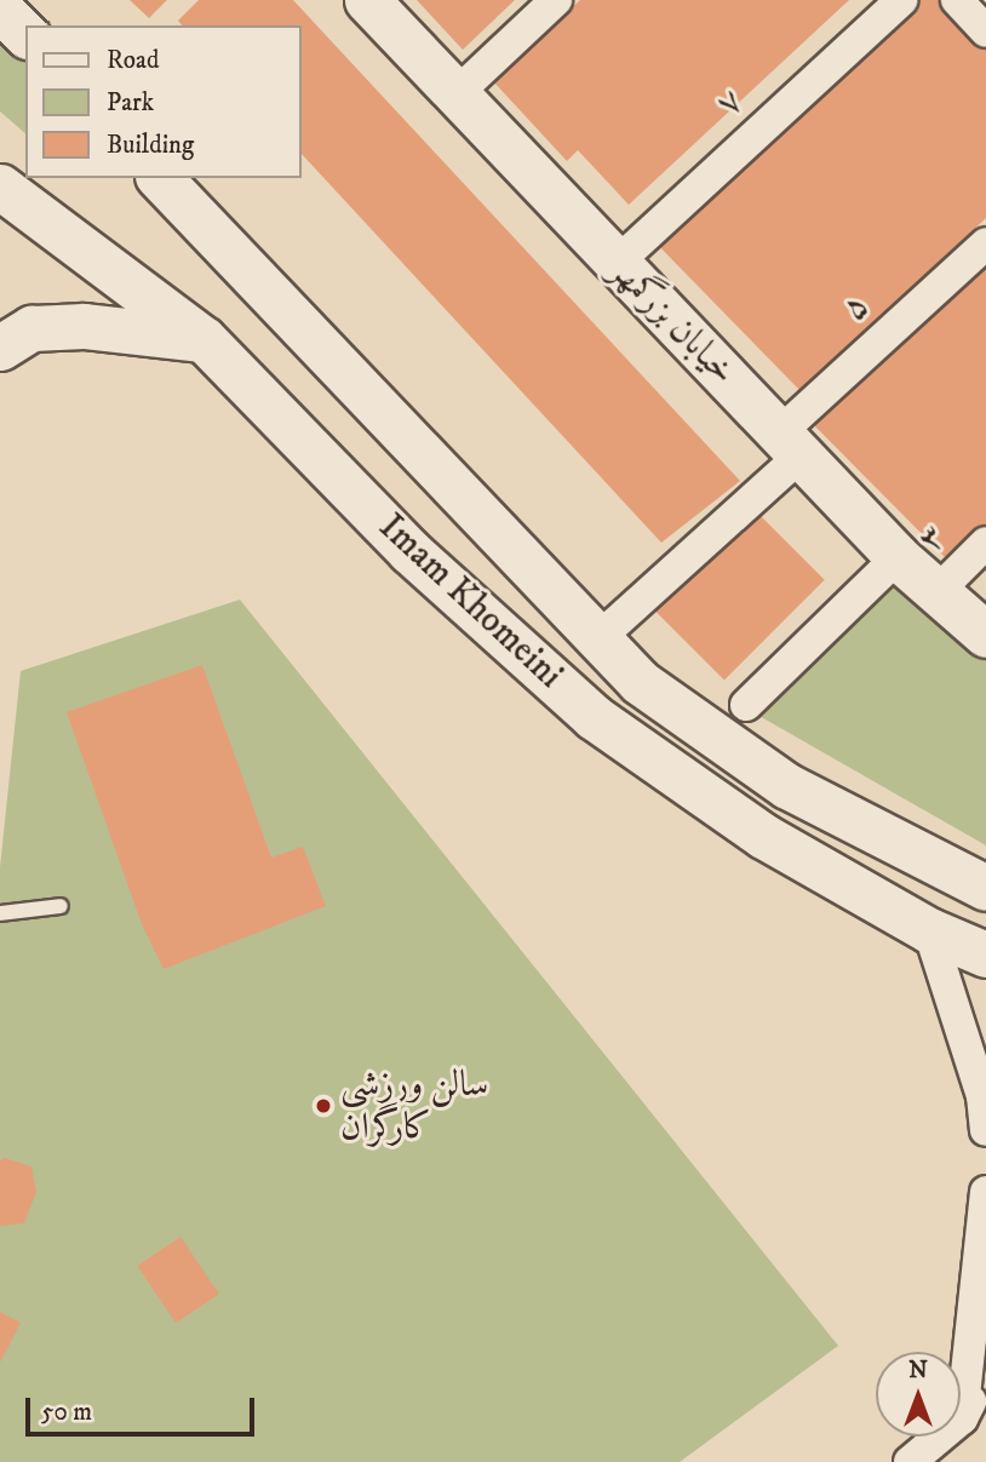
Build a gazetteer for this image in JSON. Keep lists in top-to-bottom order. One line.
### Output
{"streets":{"main road":["خیابان بزرگمهر","Imam Khomeini"],"street":["۷","۵","۳"]},"crossings":[["۷","خیابان بزرگمهر"],["۵","خیابان بزرگمهر"],["۵","Imam Khomeini"],["خیابان بزرگمهر","۳"]],"places":["سالن ورزشی کارگران"],"legend":["Road","Park","Building"],"scale_bar":"50 m","north":"top"}
